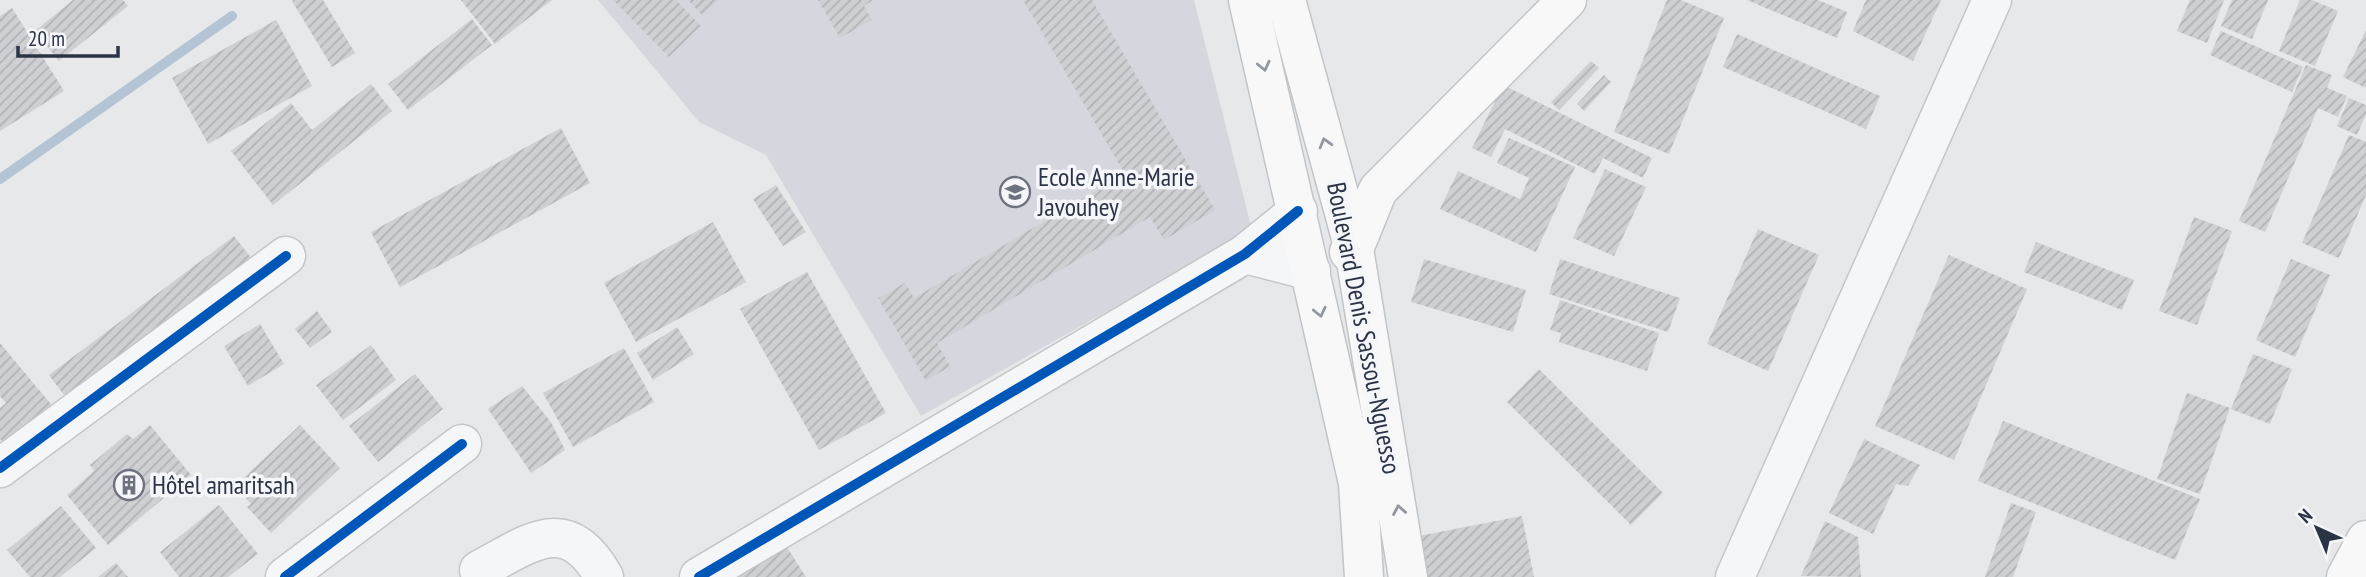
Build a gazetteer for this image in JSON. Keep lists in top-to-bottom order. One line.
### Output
{"streets":{"main road":["Boulevard Denis Sassou-Nguesso"]},"places":{"school or university":["Ecole Anne-Marie Javouhey"],"building":["Hôtel amaritsah"]},"scale_bar":"20 m","north":"top left"}
